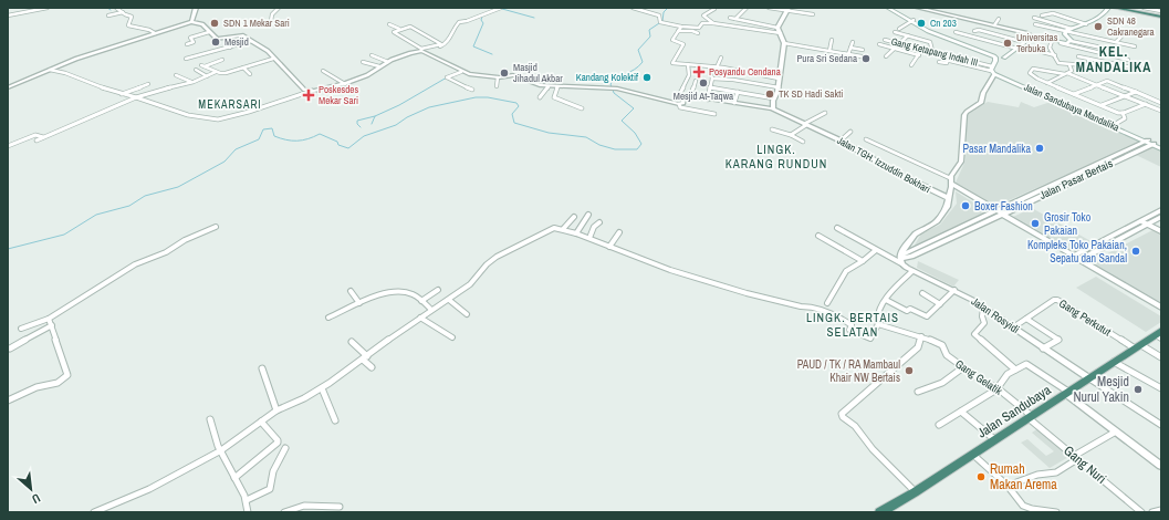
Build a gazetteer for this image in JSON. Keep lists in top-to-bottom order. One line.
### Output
{"streets":{"highway":["Jalan Sandubaya"],"main road":["Jalan Sandubaya Mandalika"],"street":["Gang Ketapang Indah III","Jalan TGH. Izzuddin Bokhari","Jalan Pasar Bertais","Jalan Rosyidi","Gang Perkutut","Gang Gelatik","Gang Nuri"]},"crossings":[["Jalan Sandubaya Mandalika","Jalan Pasar Bertais"],["Jalan Pasar Bertais","Jalan Rosyidi"],["Jalan Rosyidi","Gang Perkutut"],["Jalan Rosyidi","Jalan Sandubaya"],["Gang Perkutut","Jalan Sandubaya"],["Gang Gelatik","Jalan Sandubaya"],["Gang Gelatik","Gang Nuri"],["Jalan Sandubaya","Gang Nuri"]],"districts":["KEL. MANDALIKA","MEKARSARI","LINGK. KARANG RUNDUN","LINGK. BERTAIS SELATAN"],"places":{"other":["SDN 1 Mekar Sari","Cn 203","SDN 48 Cakranegara","Mesjid","Universitas Terbuka","Pura Sri Sedana","Masjid Jihadul Akbar","Kandang Kolektif","Mesjid At-Taqwa","TK SD Hadi Sakti","Pasar Mandalika","Boxer Fashion","Grosir Toko Pakaian","Kompleks Toko Pakaian, Sepatu dan Sandal","PAUD / TK / RA Mambaul Khair NW Bertais","Mesjid Nurul Yakin","Rumah Makan Arema"],"health":["Posyandu Cendana","Poskesdes Mekar Sari"]},"north":"bottom right"}
